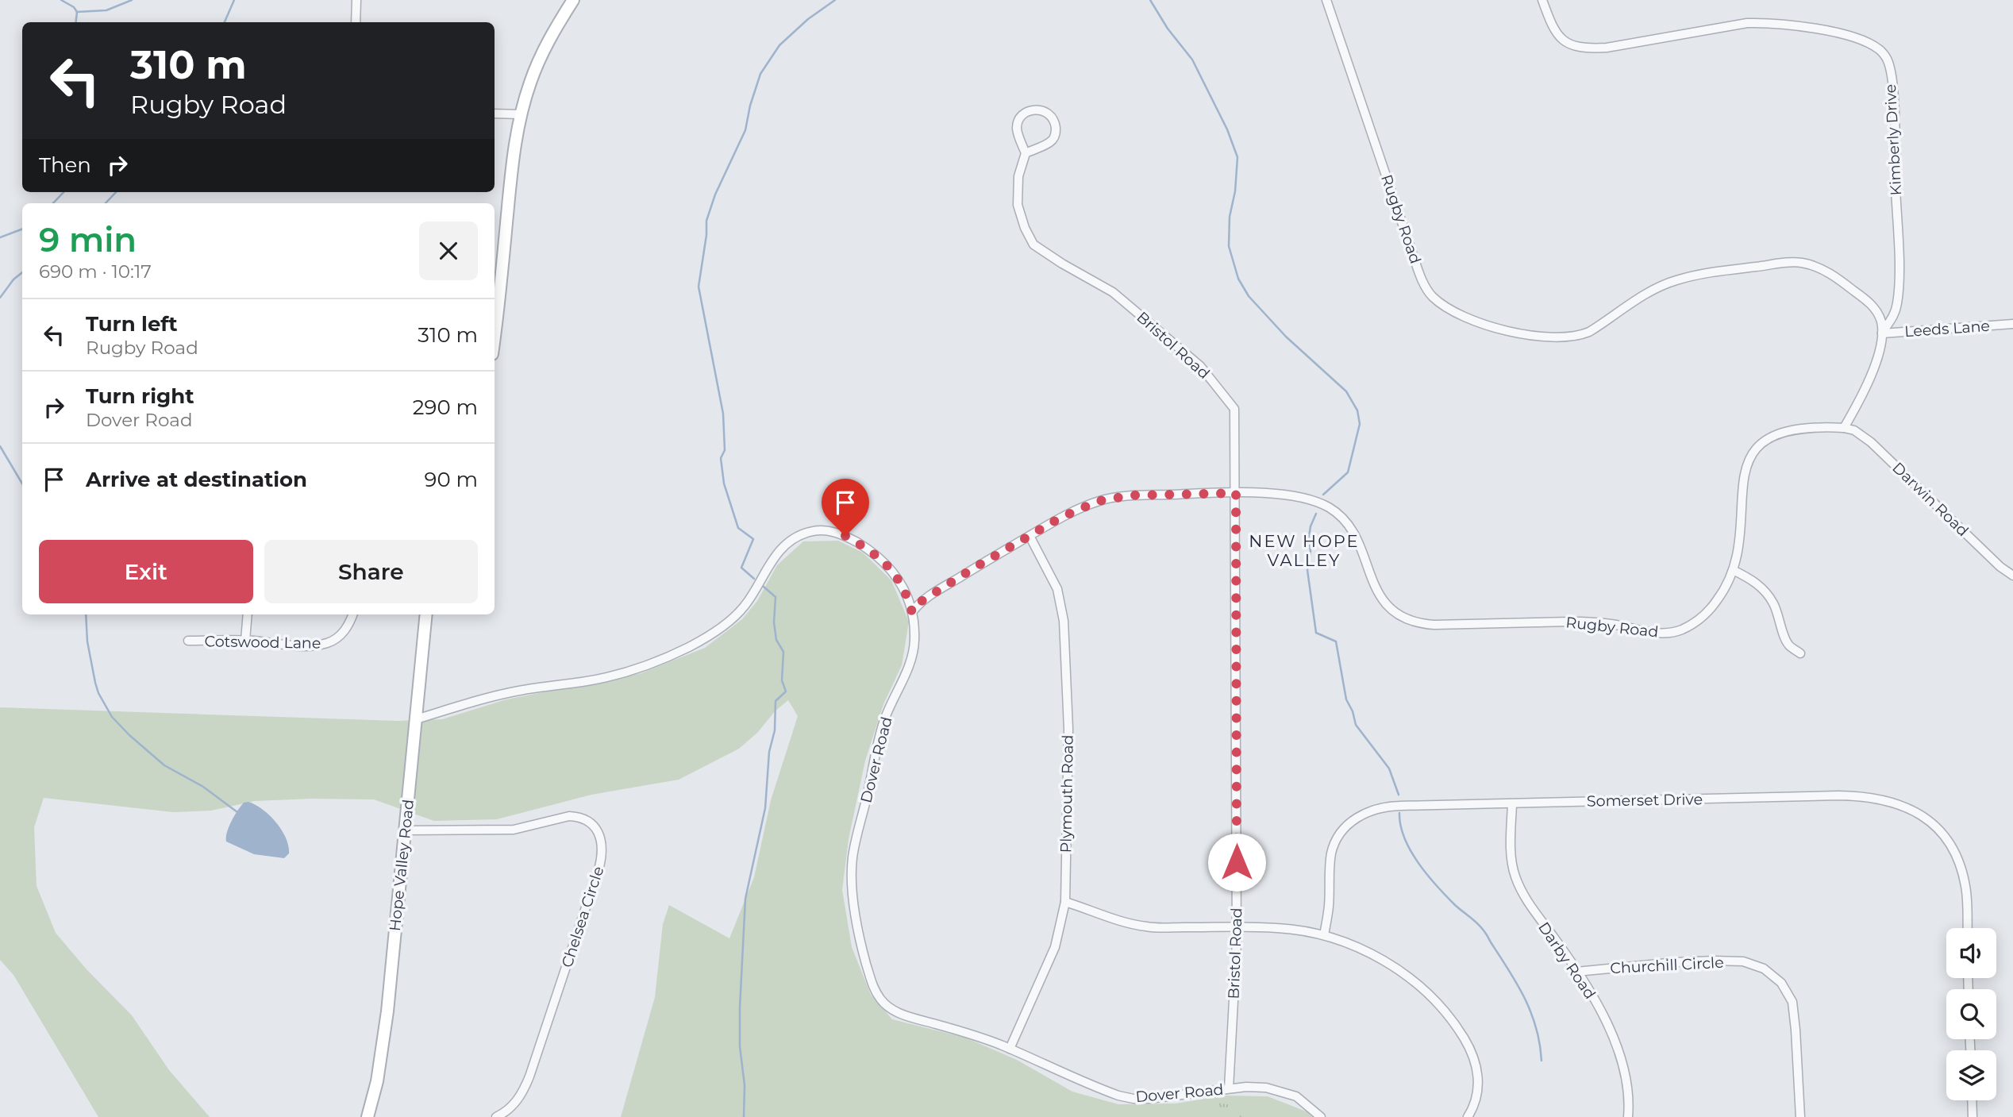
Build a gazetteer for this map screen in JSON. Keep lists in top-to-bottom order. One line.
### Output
{"streets":{"main road":["Hope Valley Road"],"street":["Kimberly Drive","Rugby Road","Leeds Lane","Bristol Road","Darwin Road","Cotswood Lane","Dover Road","Plymouth Road","Somerset Drive","Chelsea Circle","Darby Road","Churchill Circle"]},"crossings":[["Kimberly Drive","Rugby Road"],["Kimberly Drive","Leeds Lane"],["Rugby Road","Leeds Lane"],["Rugby Road","Bristol Road"],["Rugby Road","Darwin Road"],["Rugby Road","Dover Road"],["Rugby Road","Plymouth Road"],["Bristol Road","Dover Road"],["Dover Road","Plymouth Road"],["Dover Road","Hope Valley Road"],["Somerset Drive","Darby Road"],["Hope Valley Road","Chelsea Circle"],["Darby Road","Churchill Circle"]],"districts":["NEW HOPE VALLEY"],"page":{"turn":["310 m","Rugby Road"],"then":"Then","heading":["9 min","690 m · 10:17"],"list":[{"name":"Turn left","note":"Rugby Road","value":"310 m"},{"name":"Turn right","note":"Dover Road","value":"290 m"},{"name":"Arrive at destination","value":"90 m"}],"buttons":["Exit","Share"]}}
